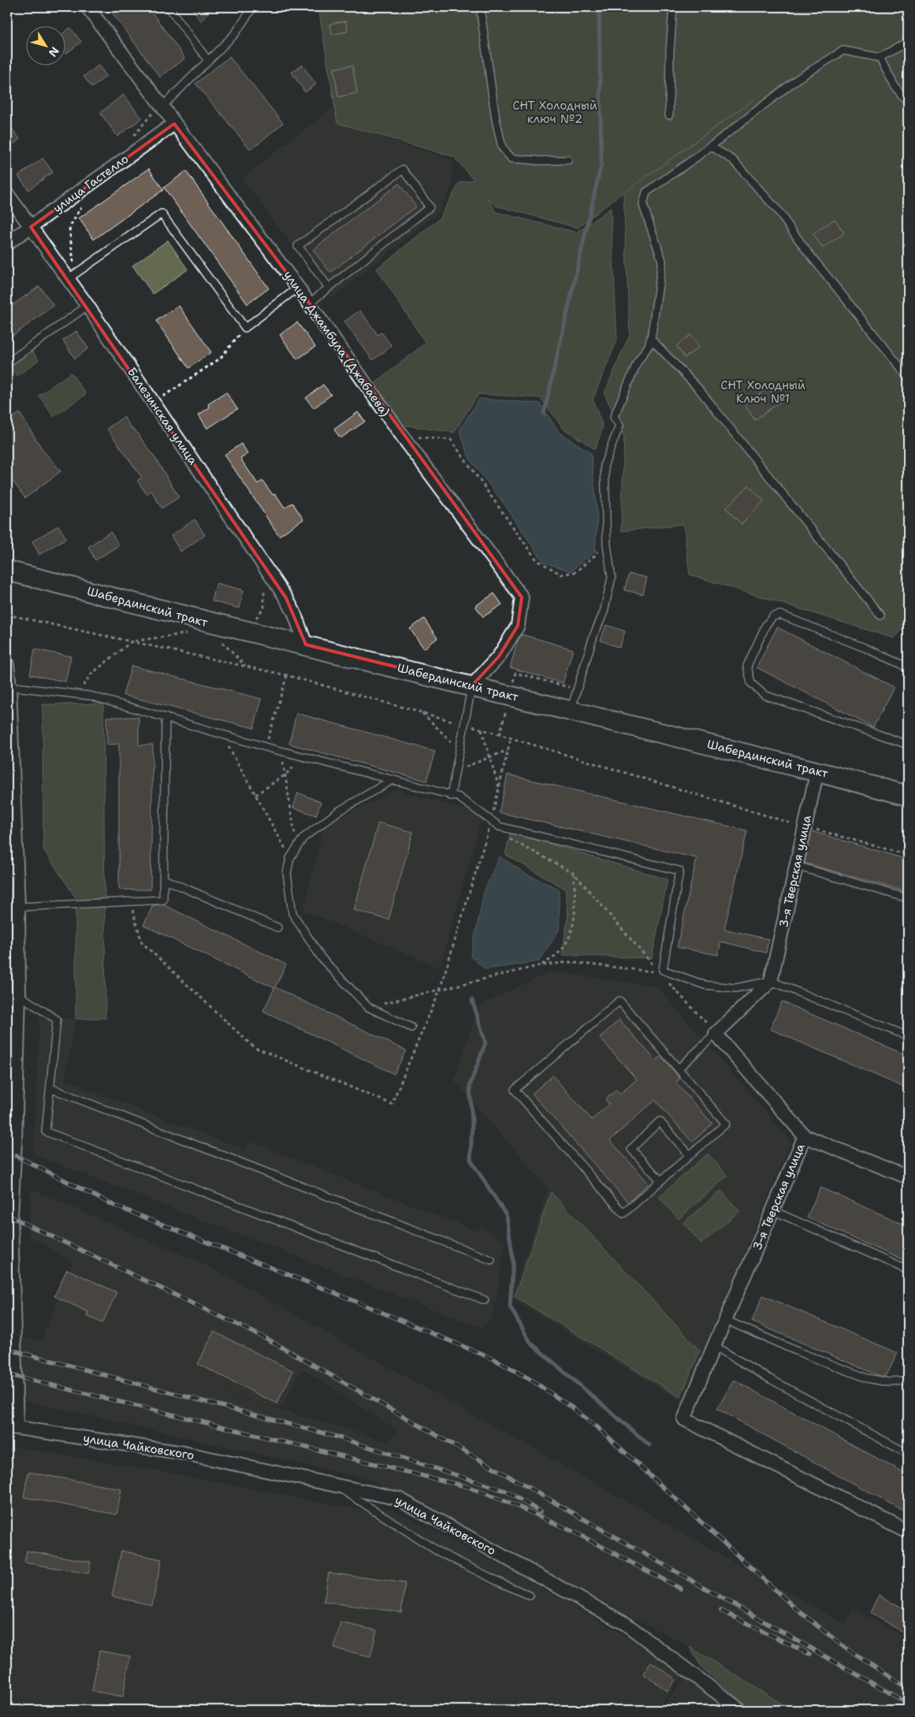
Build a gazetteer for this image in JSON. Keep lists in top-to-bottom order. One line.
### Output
{"streets":{"main road":["Шабердинский тракт"],"street":["улица Гастелло","улица Джамбула (Джабаева)","Балезинская улица","3-я Тверская улица","улица Чайковского"]},"crossings":[["улица Гастелло","улица Джамбула (Джабаева)"],["улица Гастелло","Балезинская улица"],["улица Джамбула (Джабаева)","Шабердинский тракт"],["Балезинская улица","Шабердинский тракт"],["Шабердинский тракт","3-я Тверская улица"]],"parks":["СНТ Холодный ключ №2","СНТ Холодный Ключ №1"],"north":"bottom right"}
